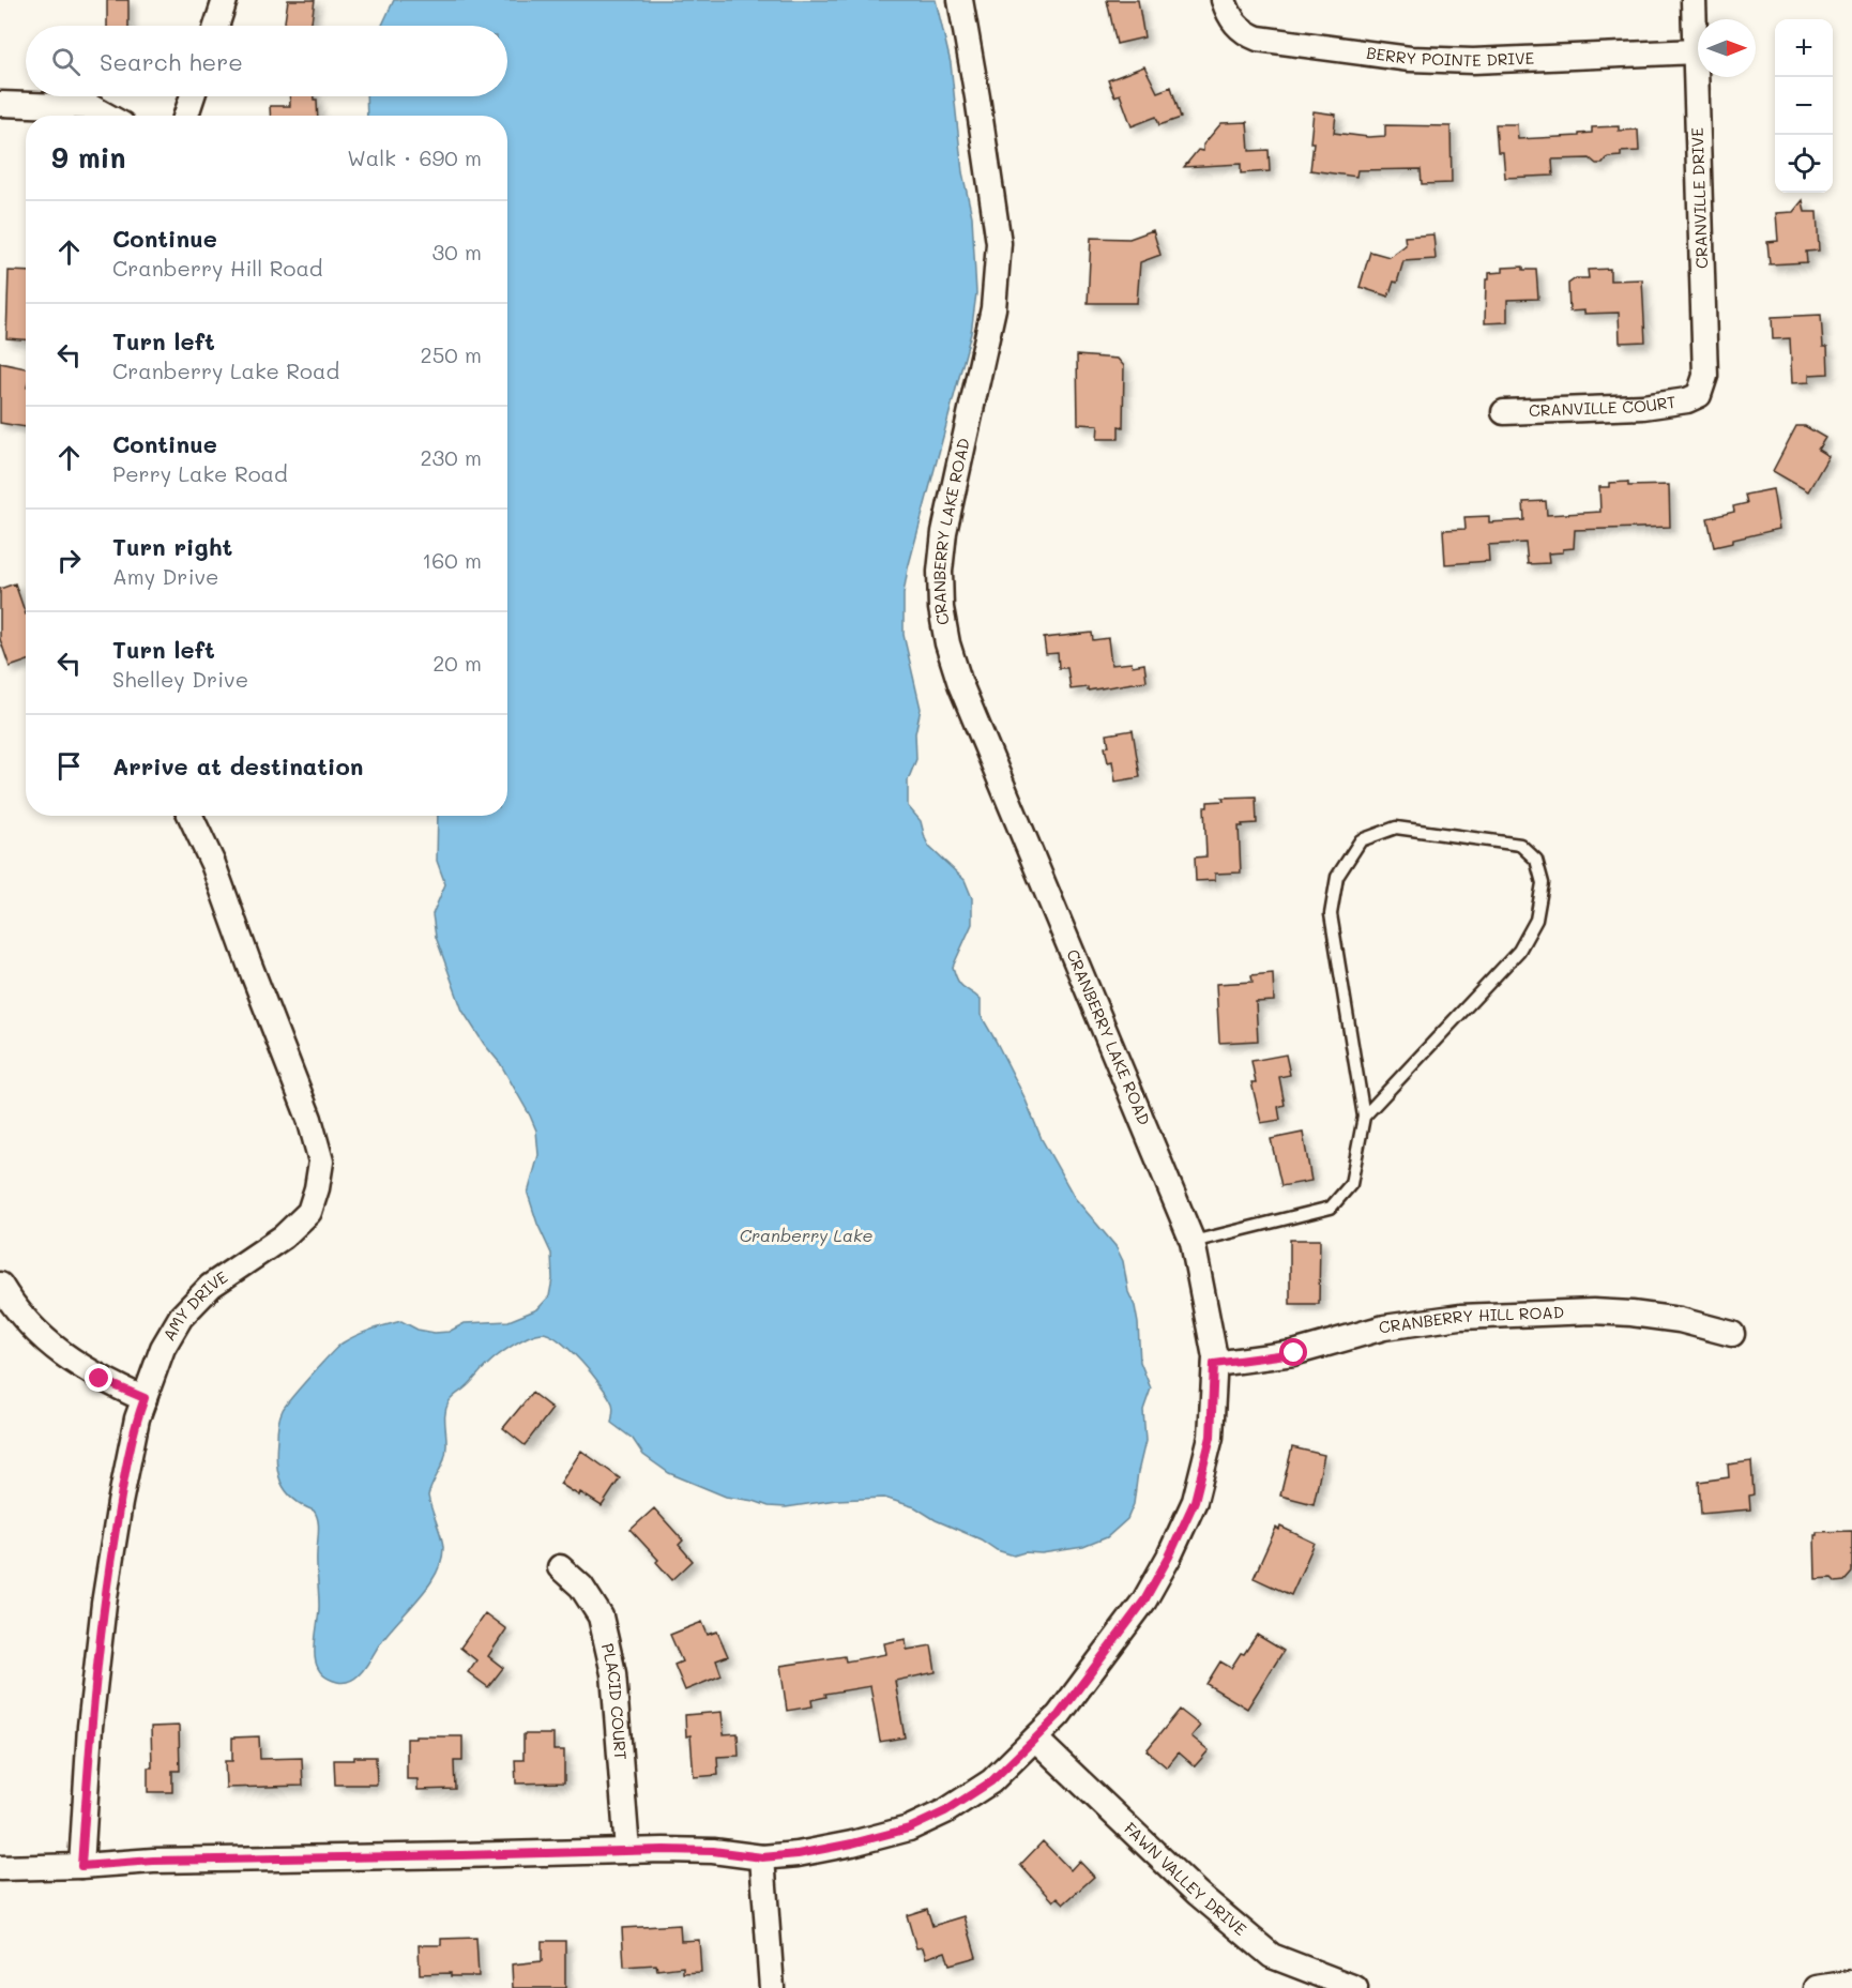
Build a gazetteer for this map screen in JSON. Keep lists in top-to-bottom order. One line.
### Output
{"streets":{"street":["BERRY POINTE DRIVE","CRANVILLE DRIVE","CRANVILLE COURT","CRANBERRY LAKE ROAD","AMY DRIVE","CRANBERRY HILL ROAD","PLACID COURT","FAWN VALLEY DRIVE"]},"crossings":[["BERRY POINTE DRIVE","CRANVILLE DRIVE"],["CRANVILLE DRIVE","CRANVILLE COURT"],["CRANBERRY LAKE ROAD","AMY DRIVE"],["CRANBERRY LAKE ROAD","CRANBERRY HILL ROAD"],["CRANBERRY LAKE ROAD","PLACID COURT"],["CRANBERRY LAKE ROAD","FAWN VALLEY DRIVE"]],"water":["Cranberry Lake"],"north":"right","page":{"map_buttons":["+","−"],"search":"Search here","heading":["9 min","Walk · 690 m"],"list":[["Continue","Cranberry Hill Road","30 m"],["Turn left","Cranberry Lake Road","250 m"],["Continue","Perry Lake Road","230 m"],["Turn right","Amy Drive","160 m"],["Turn left","Shelley Drive","20 m"],"Arrive at destination"]}}
